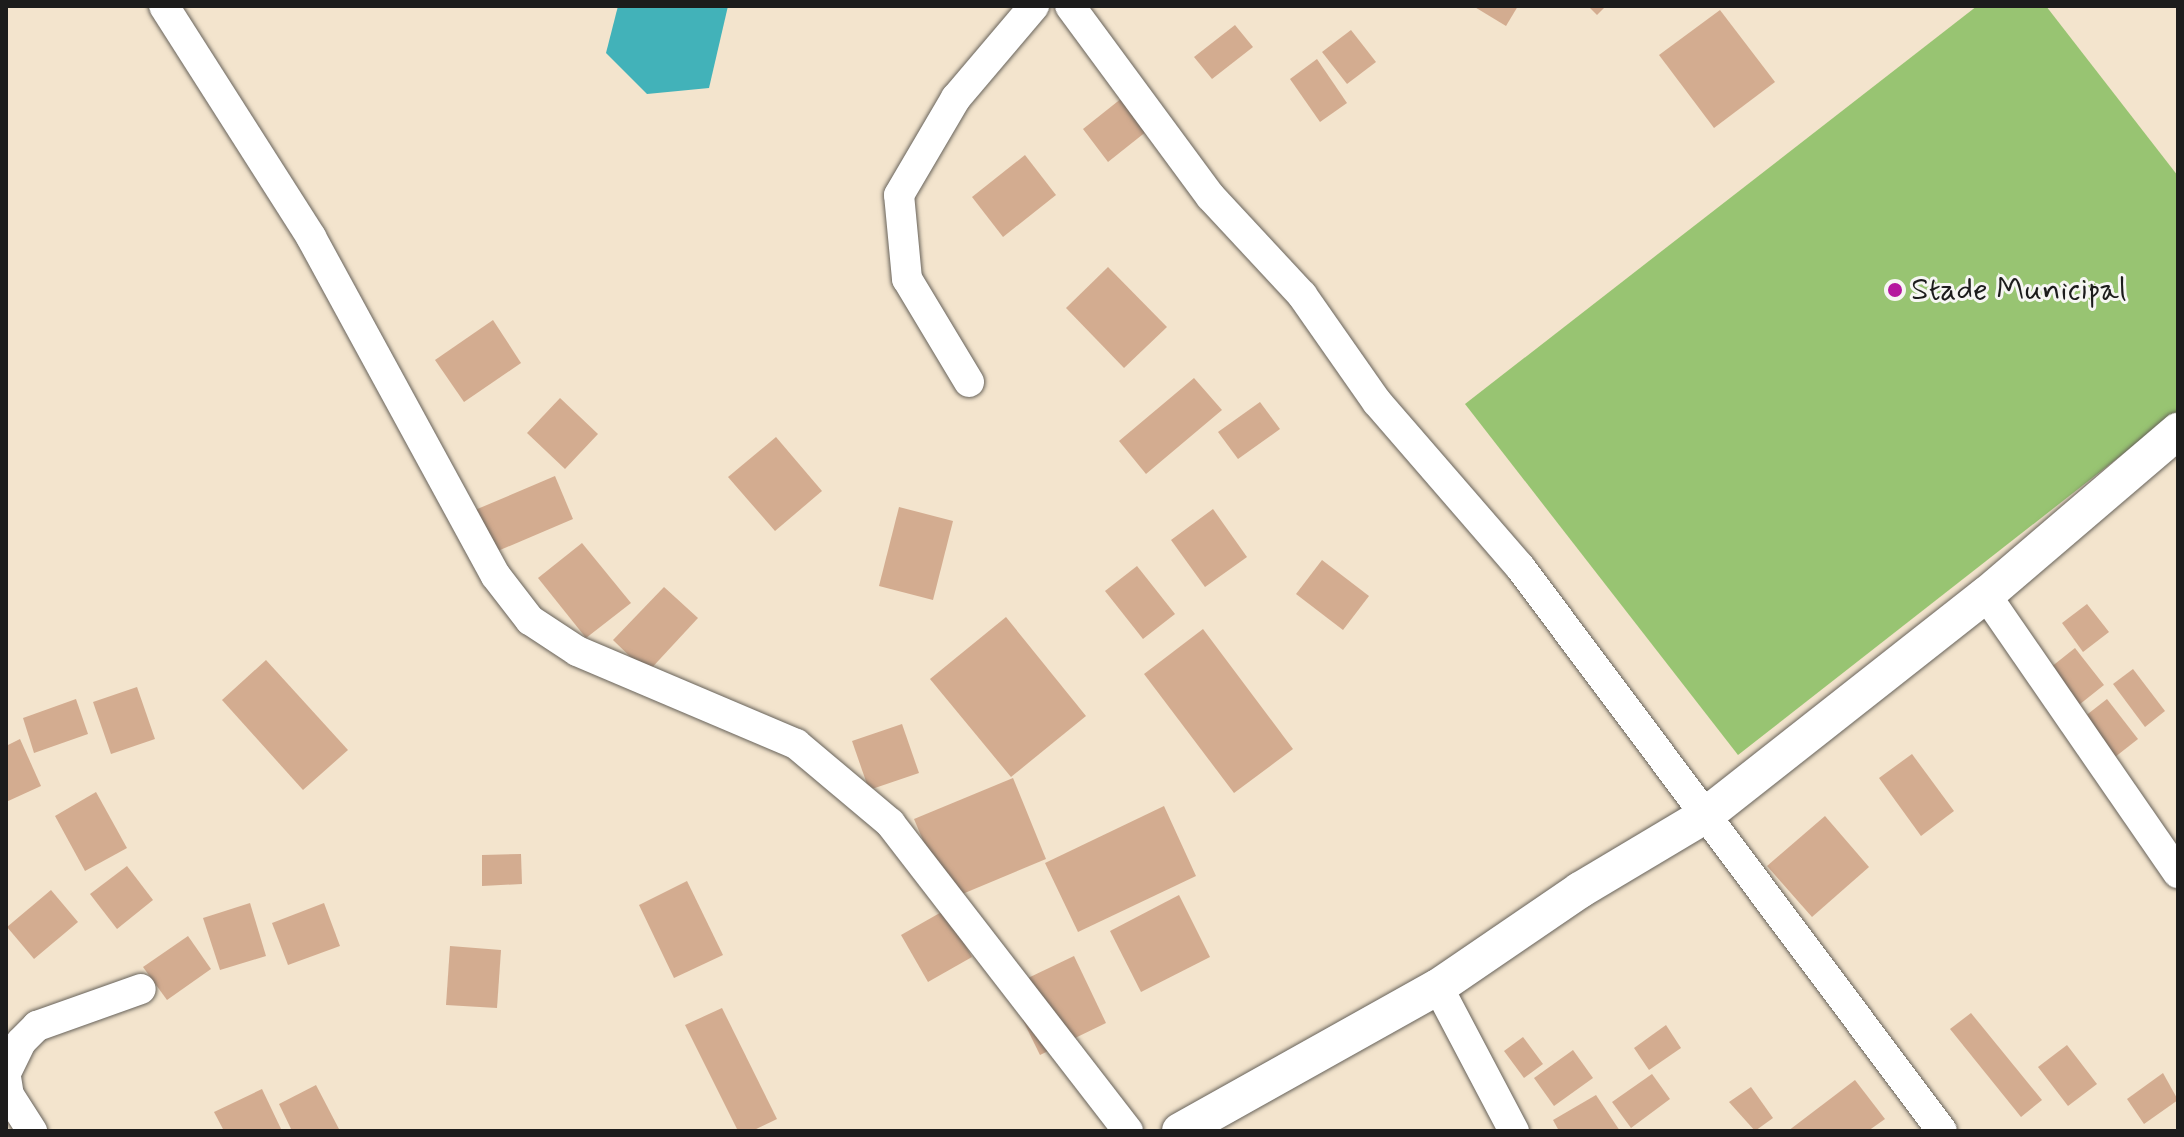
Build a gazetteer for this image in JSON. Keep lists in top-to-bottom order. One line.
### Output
{"places":["Stade Municipal"]}
